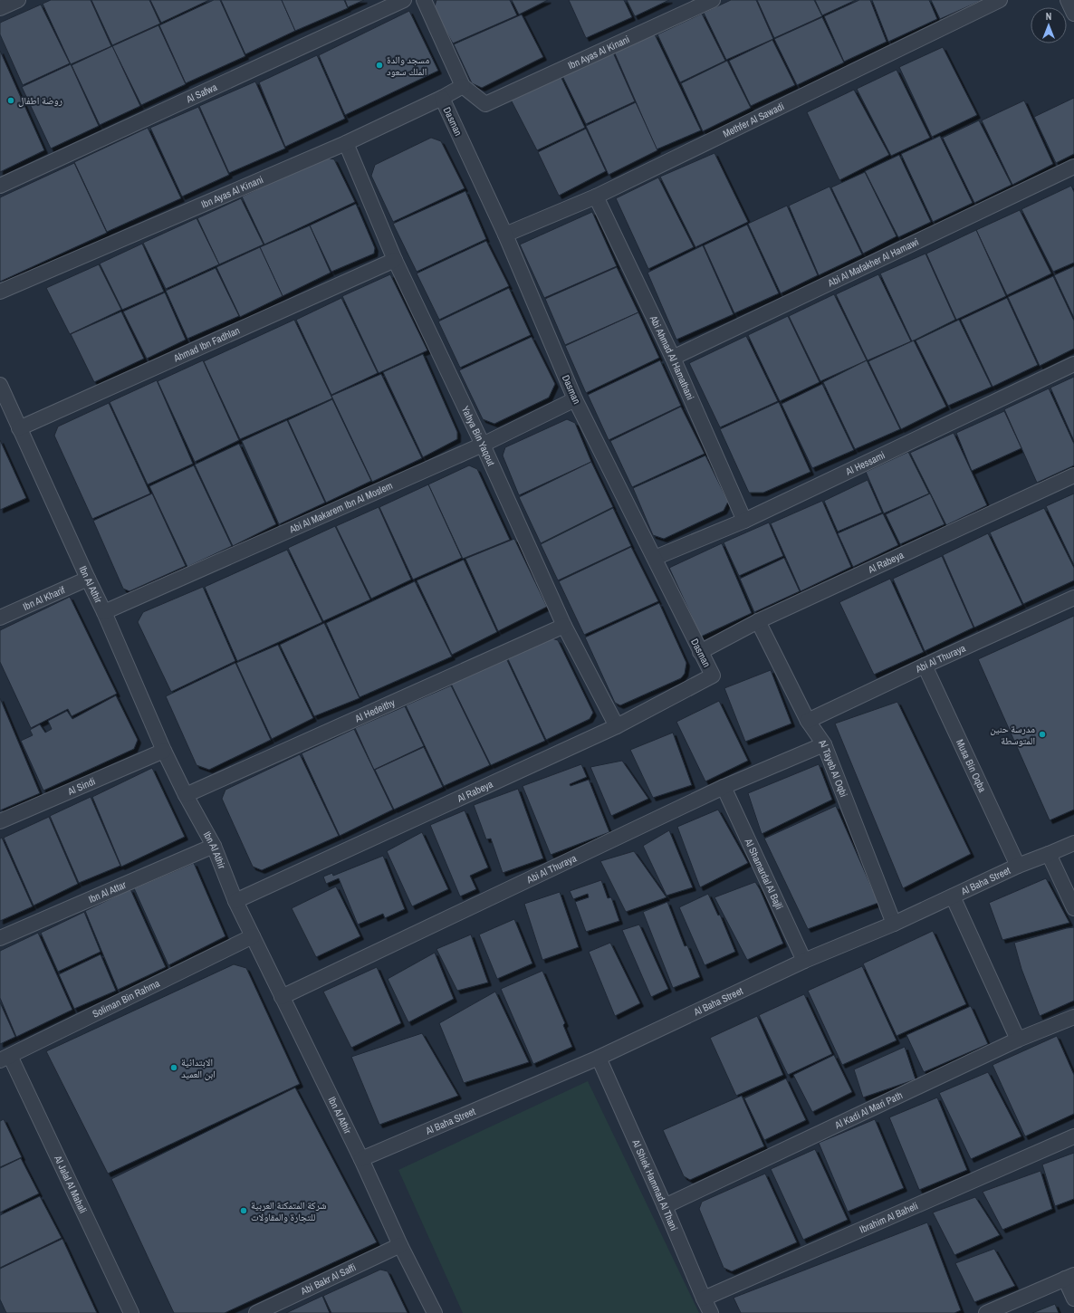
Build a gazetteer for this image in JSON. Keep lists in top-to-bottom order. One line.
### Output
{"streets":{"street":["Ibn Ayas Al Kinani","Al Safwa","Methfer Al Sawadi","Dasman","Abi Al Mafakher Al Hamawi","Ahmad Ibn Fadhlan","Abi Ahmad Al Hamathani","Yahya Bin Yaqout","Al Hessami","Abi Al Makarem Ibn Al Moslem","Al Rabeya","Ibn Al Athir","Ibn Al Kharif","Abi Al Thuraya","Al Hedeithy","Musa Bin Oqba","Al Tayeb Al Oqbi","Al Sindi","Al Shamardal Al Bajli","Al Baha Street","Ibn Al Attar","Soliman Bin Rahma","Al Kadi Al Mari Path","Al Jalal Al Mahali","Al Shiek Hammad Al Thani","Ibrahim Al Baheli","Abi Bakr Al Saffi"]},"crossings":[["Ibn Ayas Al Kinani","Dasman"],["Ibn Ayas Al Kinani","Yahya Bin Yaqout"],["Methfer Al Sawadi","Dasman"],["Methfer Al Sawadi","Abi Ahmad Al Hamathani"],["Dasman","Al Hessami"],["Dasman","Abi Al Makarem Ibn Al Moslem"],["Dasman","Al Rabeya"],["Abi Al Mafakher Al Hamawi","Abi Ahmad Al Hamathani"],["Ahmad Ibn Fadhlan","Yahya Bin Yaqout"],["Ahmad Ibn Fadhlan","Ibn Al Athir"],["Abi Ahmad Al Hamathani","Al Hessami"],["Yahya Bin Yaqout","Abi Al Makarem Ibn Al Moslem"],["Yahya Bin Yaqout","Al Rabeya"],["Yahya Bin Yaqout","Al Hedeithy"],["Abi Al Makarem Ibn Al Moslem","Ibn Al Athir"],["Al Rabeya","Ibn Al Athir"],["Al Rabeya","Al Tayeb Al Oqbi"],["Ibn Al Athir","Ibn Al Kharif"],["Ibn Al Athir","Abi Al Thuraya"],["Ibn Al Athir","Al Hedeithy"],["Ibn Al Athir","Al Sindi"],["Ibn Al Athir","Al Baha Street"],["Ibn Al Athir","Ibn Al Attar"],["Ibn Al Athir","Soliman Bin Rahma"],["Ibn Al Athir","Abi Bakr Al Saffi"],["Abi Al Thuraya","Musa Bin Oqba"],["Abi Al Thuraya","Al Tayeb Al Oqbi"],["Abi Al Thuraya","Al Shamardal Al Bajli"],["Musa Bin Oqba","Al Baha Street"],["Al Tayeb Al Oqbi","Al Baha Street"],["Al Shamardal Al Bajli","Al Baha Street"],["Al Baha Street","Al Shiek Hammad Al Thani"],["Soliman Bin Rahma","Al Jalal Al Mahali"],["Al Kadi Al Mari Path","Al Shiek Hammad Al Thani"],["Al Shiek Hammad Al Thani","Ibrahim Al Baheli"]],"places":["مسجد والدة الملك سعود","روضة اطفال","مدرسة حنين المتوسطة","الابتدائية ابن العميد","شركة المتمكنة العربية للتجارة والمقاولات"],"north":"top"}
